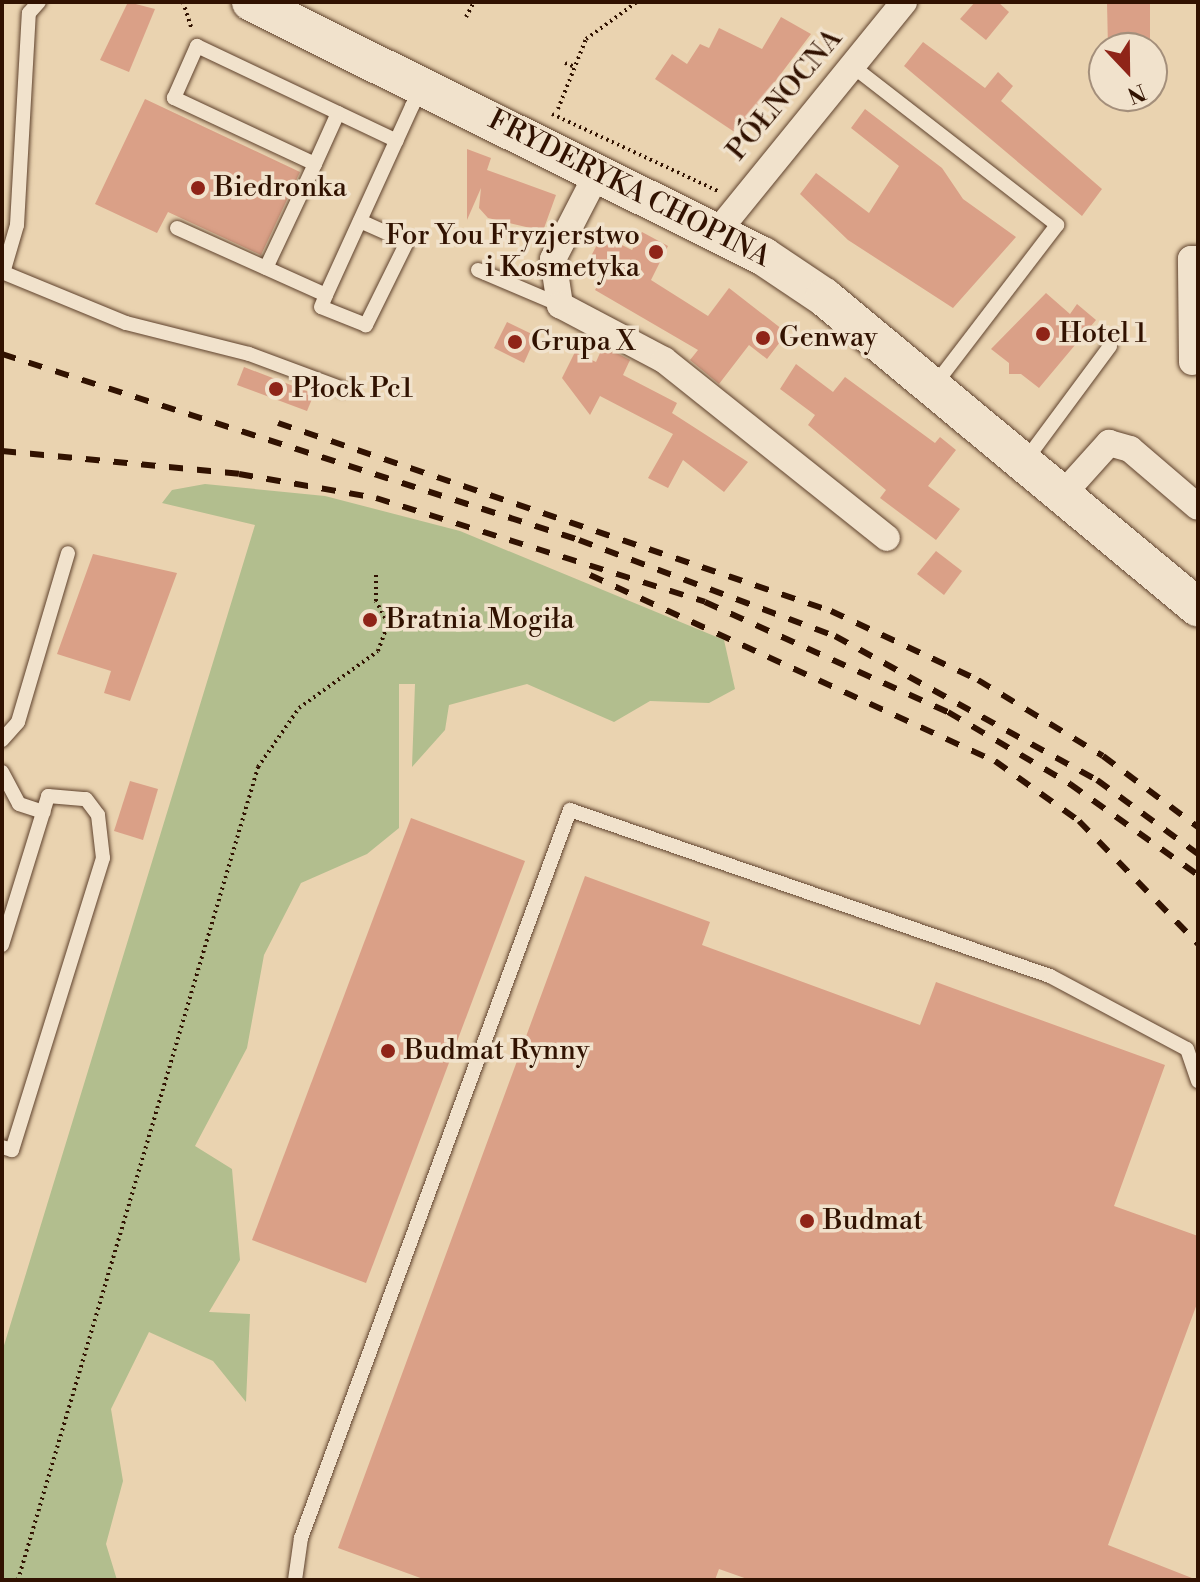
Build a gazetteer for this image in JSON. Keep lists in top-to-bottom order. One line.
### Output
{"streets":{"street":["PÓŁNOCNA","FRYDERYKA CHOPINA"]},"crossings":[["PÓŁNOCNA","FRYDERYKA CHOPINA"]],"places":["Biedronka","For You Fryzjerstwo i Kosmetyka","Hotel 1","Genway","Grupa X","Płock Pc1","Bratnia Mogiła","Budmat Rynny","Budmat"],"north":"bottom"}
